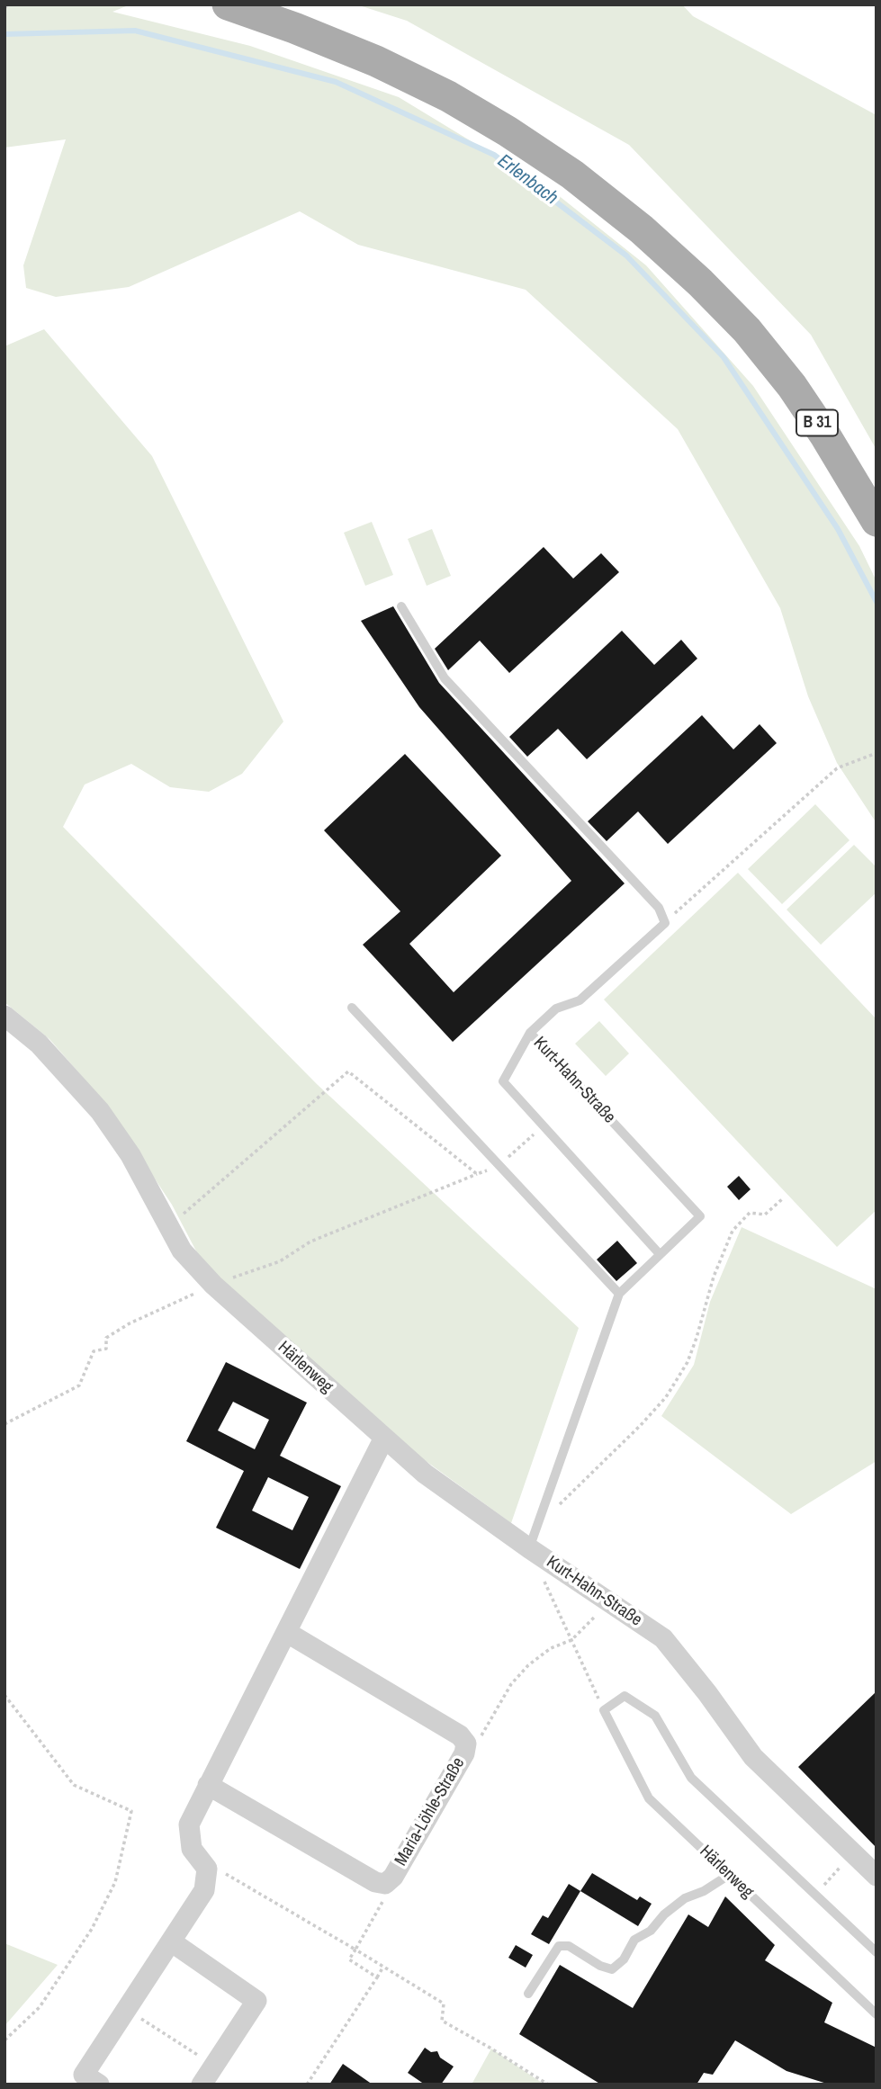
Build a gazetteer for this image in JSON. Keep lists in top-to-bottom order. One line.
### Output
{"streets":{"main road":["B 31"],"street":["Kurt-Hahn-Straße","Härlenweg","Maria-Löhle-Straße"]},"crossings":[["Kurt-Hahn-Straße","Härlenweg"]],"water":["Erlenbach"]}
